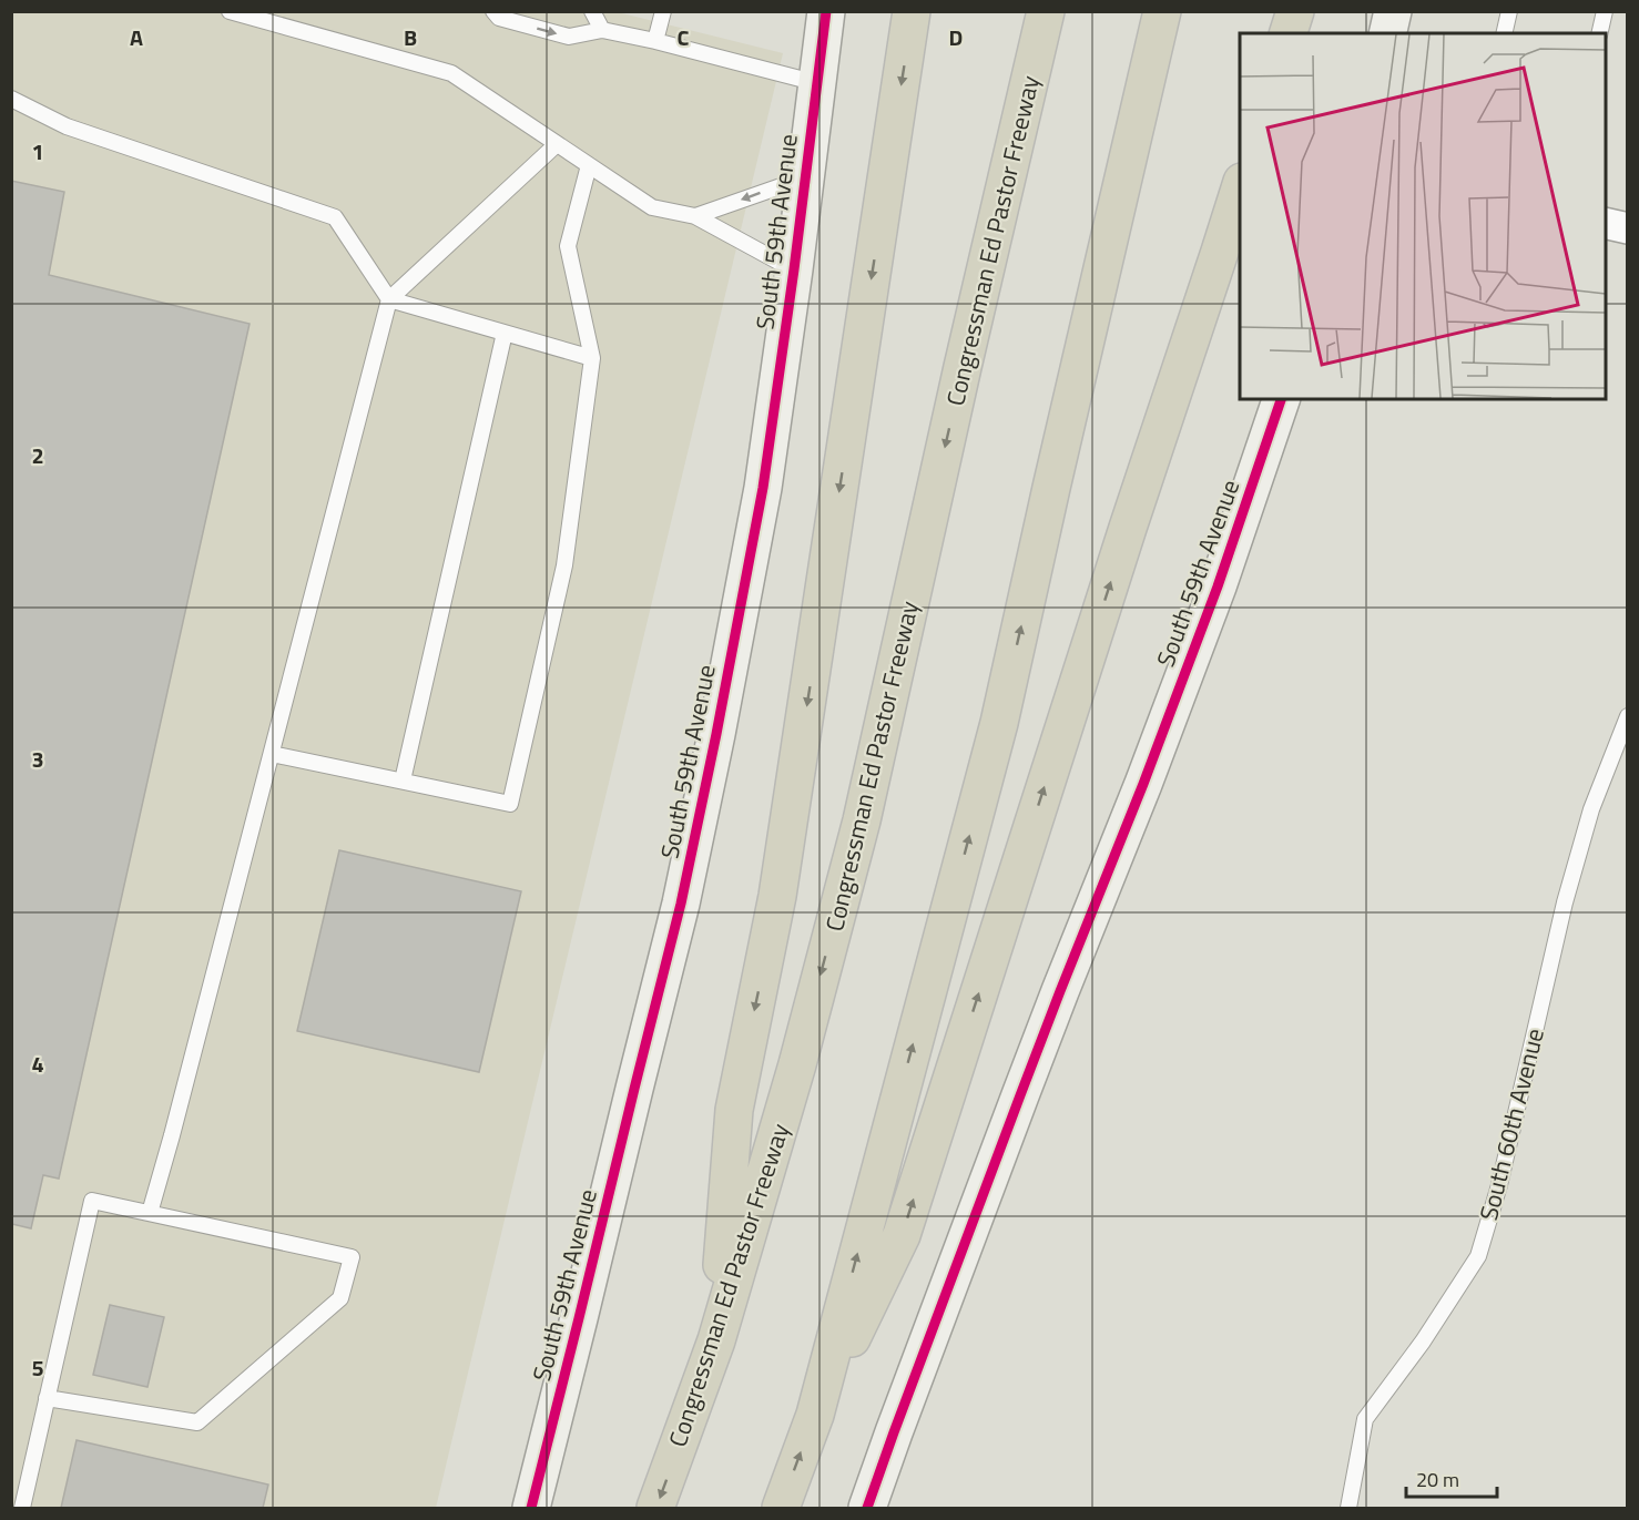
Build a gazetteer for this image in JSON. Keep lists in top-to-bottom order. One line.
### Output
{"streets":{"highway":["Congressman Ed Pastor Freeway"],"main road":["South 59th Avenue"],"lane":["South 60th Avenue"]},"scale_bar":"20 m","grid":{"columns":["A","B","C","D"],"rows":["1","2","3","4","5"]}}
